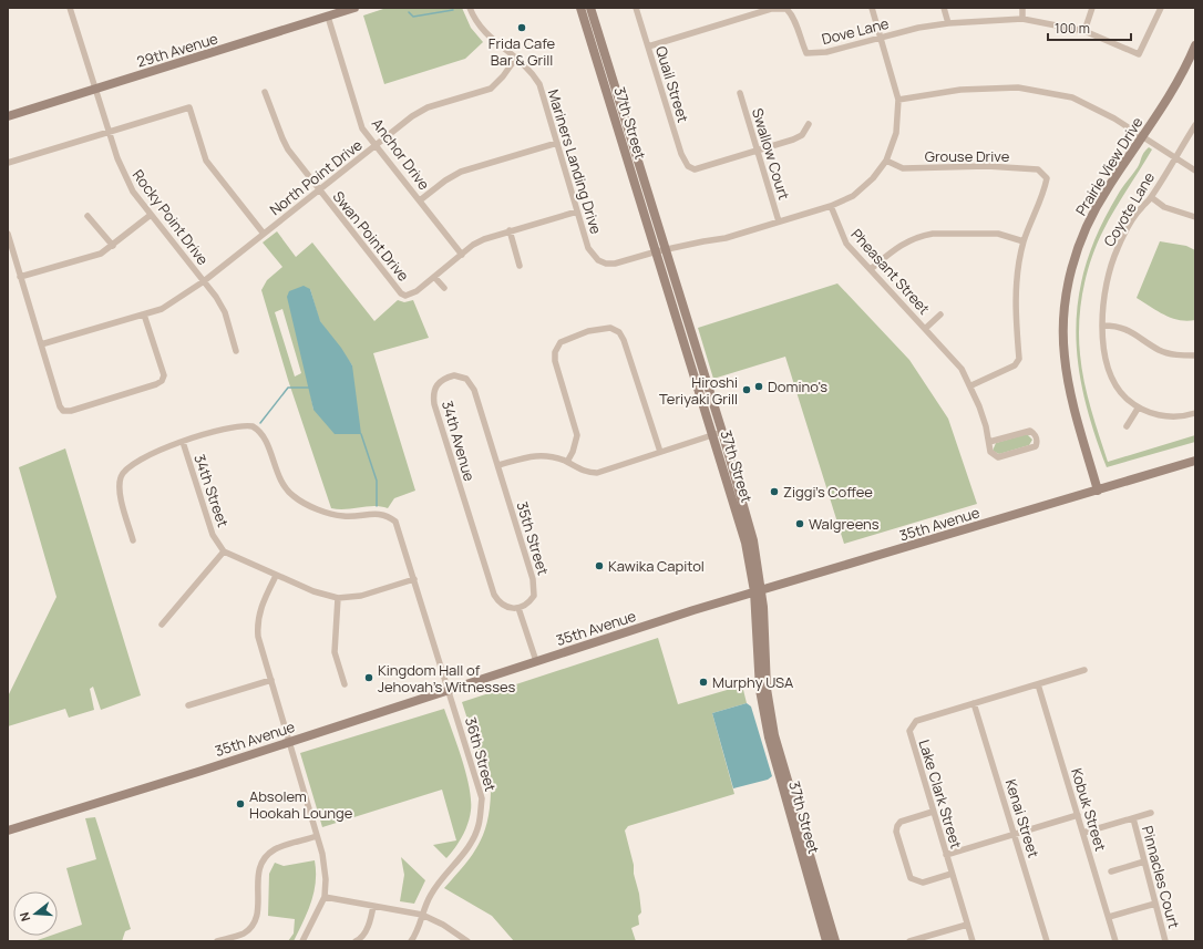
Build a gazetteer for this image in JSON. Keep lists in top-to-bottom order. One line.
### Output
{"streets":{"main road":["29th Avenue","37th Street","Prairie View Drive","35th Avenue"],"street":["Dove Lane","Quail Street","Anchor Drive","Swallow Court","Grouse Drive","Mariners Landing Drive","North Point Drive","Coyote Lane","Rocky Point Drive","Swan Point Drive","Pheasant Street","34th Avenue","34th Street","35th Street","36th Street","Lake Clark Street","Kobuk Street","Kenai Street","Pinnacles Court"]},"crossings":[["Dove Lane","Quail Street"],["Dove Lane","Mariners Landing Drive"],["29th Avenue","Anchor Drive"],["29th Avenue","Rocky Point Drive"],["Quail Street","Swallow Court"],["37th Street","Mariners Landing Drive"],["37th Street","35th Avenue"],["Anchor Drive","North Point Drive"],["Swallow Court","Mariners Landing Drive"],["Grouse Drive","Mariners Landing Drive"],["Mariners Landing Drive","North Point Drive"],["Mariners Landing Drive","Pheasant Street"],["Prairie View Drive","35th Avenue"],["North Point Drive","Rocky Point Drive"],["North Point Drive","Swan Point Drive"],["34th Avenue","35th Street"],["35th Avenue","36th Street"],["Lake Clark Street","Kobuk Street"],["Lake Clark Street","Kenai Street"]],"places":["Frida Cafe Bar & Grill","Domino's","Hiroshi Teriyaki Grill","Ziggi's Coffee","Walgreens","Kawika Capitol","Kingdom Hall of Jehovah's Witnesses","Murphy USA","Absolem Hookah Lounge"],"scale_bar":"100 m","north":"left"}
